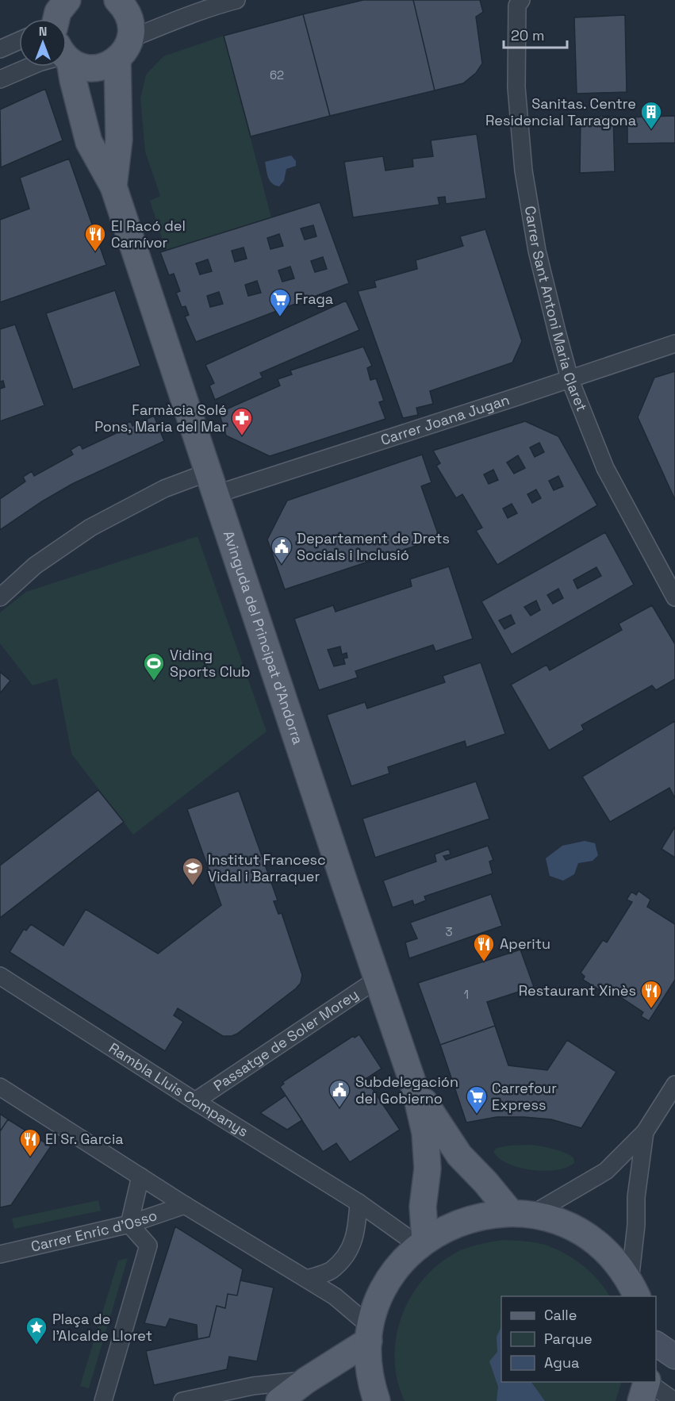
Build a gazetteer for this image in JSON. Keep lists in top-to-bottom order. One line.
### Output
{"streets":{"main road":["Avinguda del Principat d'Andorra"],"street":["Carrer Sant Antoni Maria Claret","Carrer Joana Jugan","Passatge de Soler Morey","Rambla Lluis Companys","Carrer Enric d'Osso"]},"crossings":[["Carrer Sant Antoni Maria Claret","Carrer Joana Jugan"],["Carrer Joana Jugan","Avinguda del Principat d'Andorra"],["Avinguda del Principat d'Andorra","Passatge de Soler Morey"],["Avinguda del Principat d'Andorra","Rambla Lluis Companys"],["Passatge de Soler Morey","Rambla Lluis Companys"]],"places":{"building":["Sanitas. Centre Residencial Tarragona"],"restaurant":["El Racó del Carnívor","Aperitu","Restaurant Xinès","El Sr. Garcia"],"supermarket":["Fraga","Carrefour Express"],"pharmacy":["Farmàcia Solé Pons, Maria del Mar"],"public building":["Departament de Drets Socials i Inclusió","Subdelegación del Gobierno"],"sports":["Viding Sports Club"],"school or university":["Institut Francesc Vidal i Barraquer"],"place":["Plaça de l'Alcalde Lloret"]},"house_numbers":["62","3","1"],"legend":["Calle","Parque","Agua"],"scale_bar":"20 m","north":"top"}
